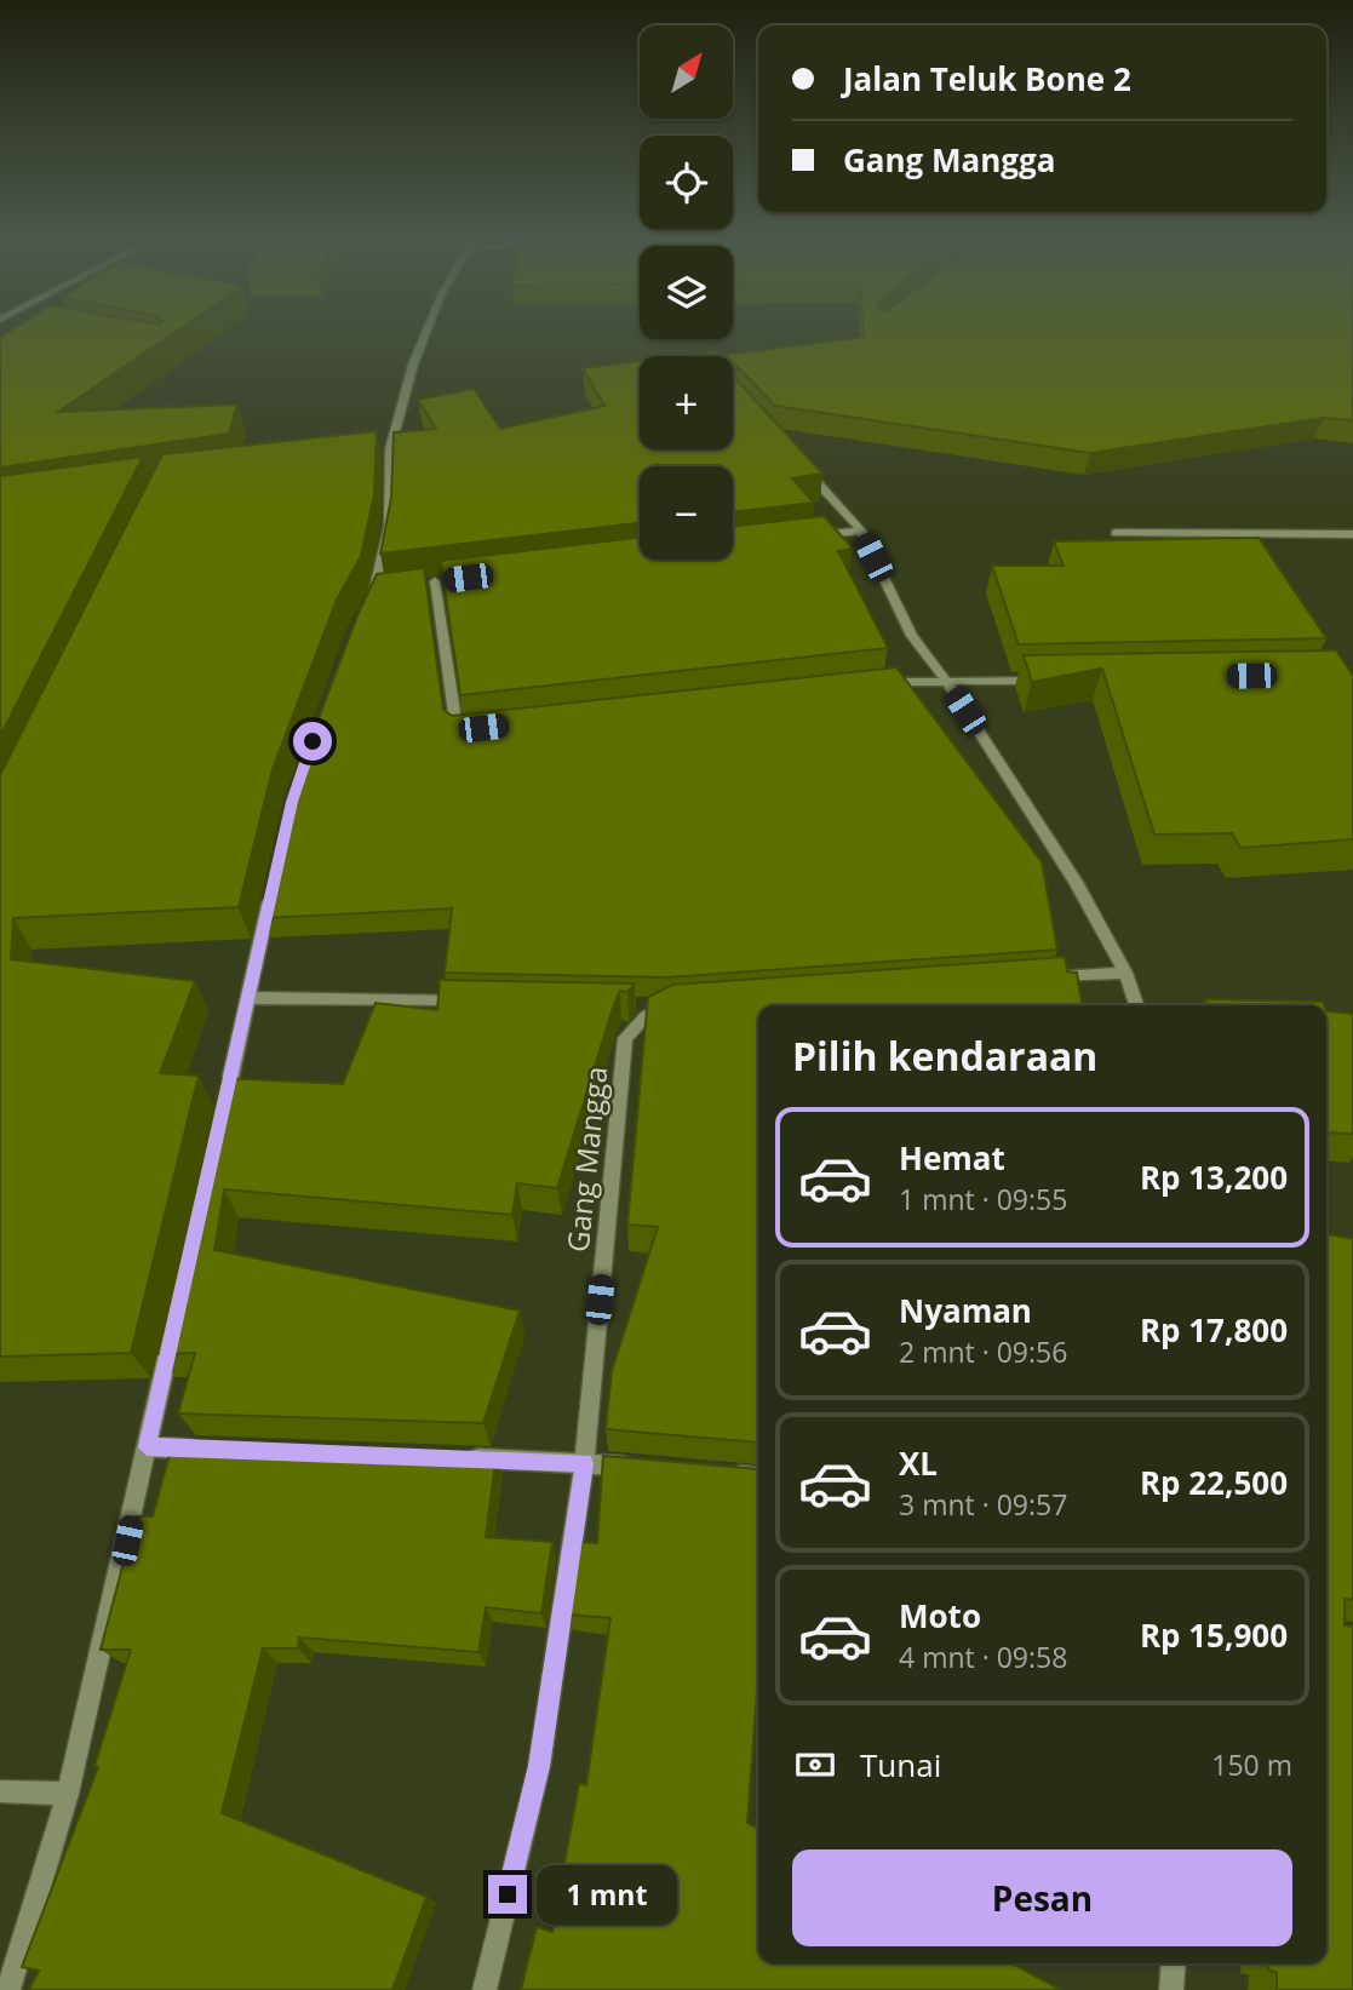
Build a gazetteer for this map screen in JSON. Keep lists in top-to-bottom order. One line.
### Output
{"streets":{"street":["Gang Mangga"]},"north":"top right","page":{"map_buttons":["+","−"],"banner":["Jalan Teluk Bone 2","Gang Mangga"],"heading":"Pilih kendaraan","list":[{"name":"Hemat","note":"1 mnt · 09:55","value":"Rp 13,200"},{"name":"Nyaman","note":"2 mnt · 09:56","value":"Rp 17,800"},{"name":"XL","note":"3 mnt · 09:57","value":"Rp 22,500"},{"name":"Moto","note":"4 mnt · 09:58","value":"Rp 15,900"}],"pay":["Tunai","150 m"],"buttons":"Pesan","bubble":"1 mnt"}}
